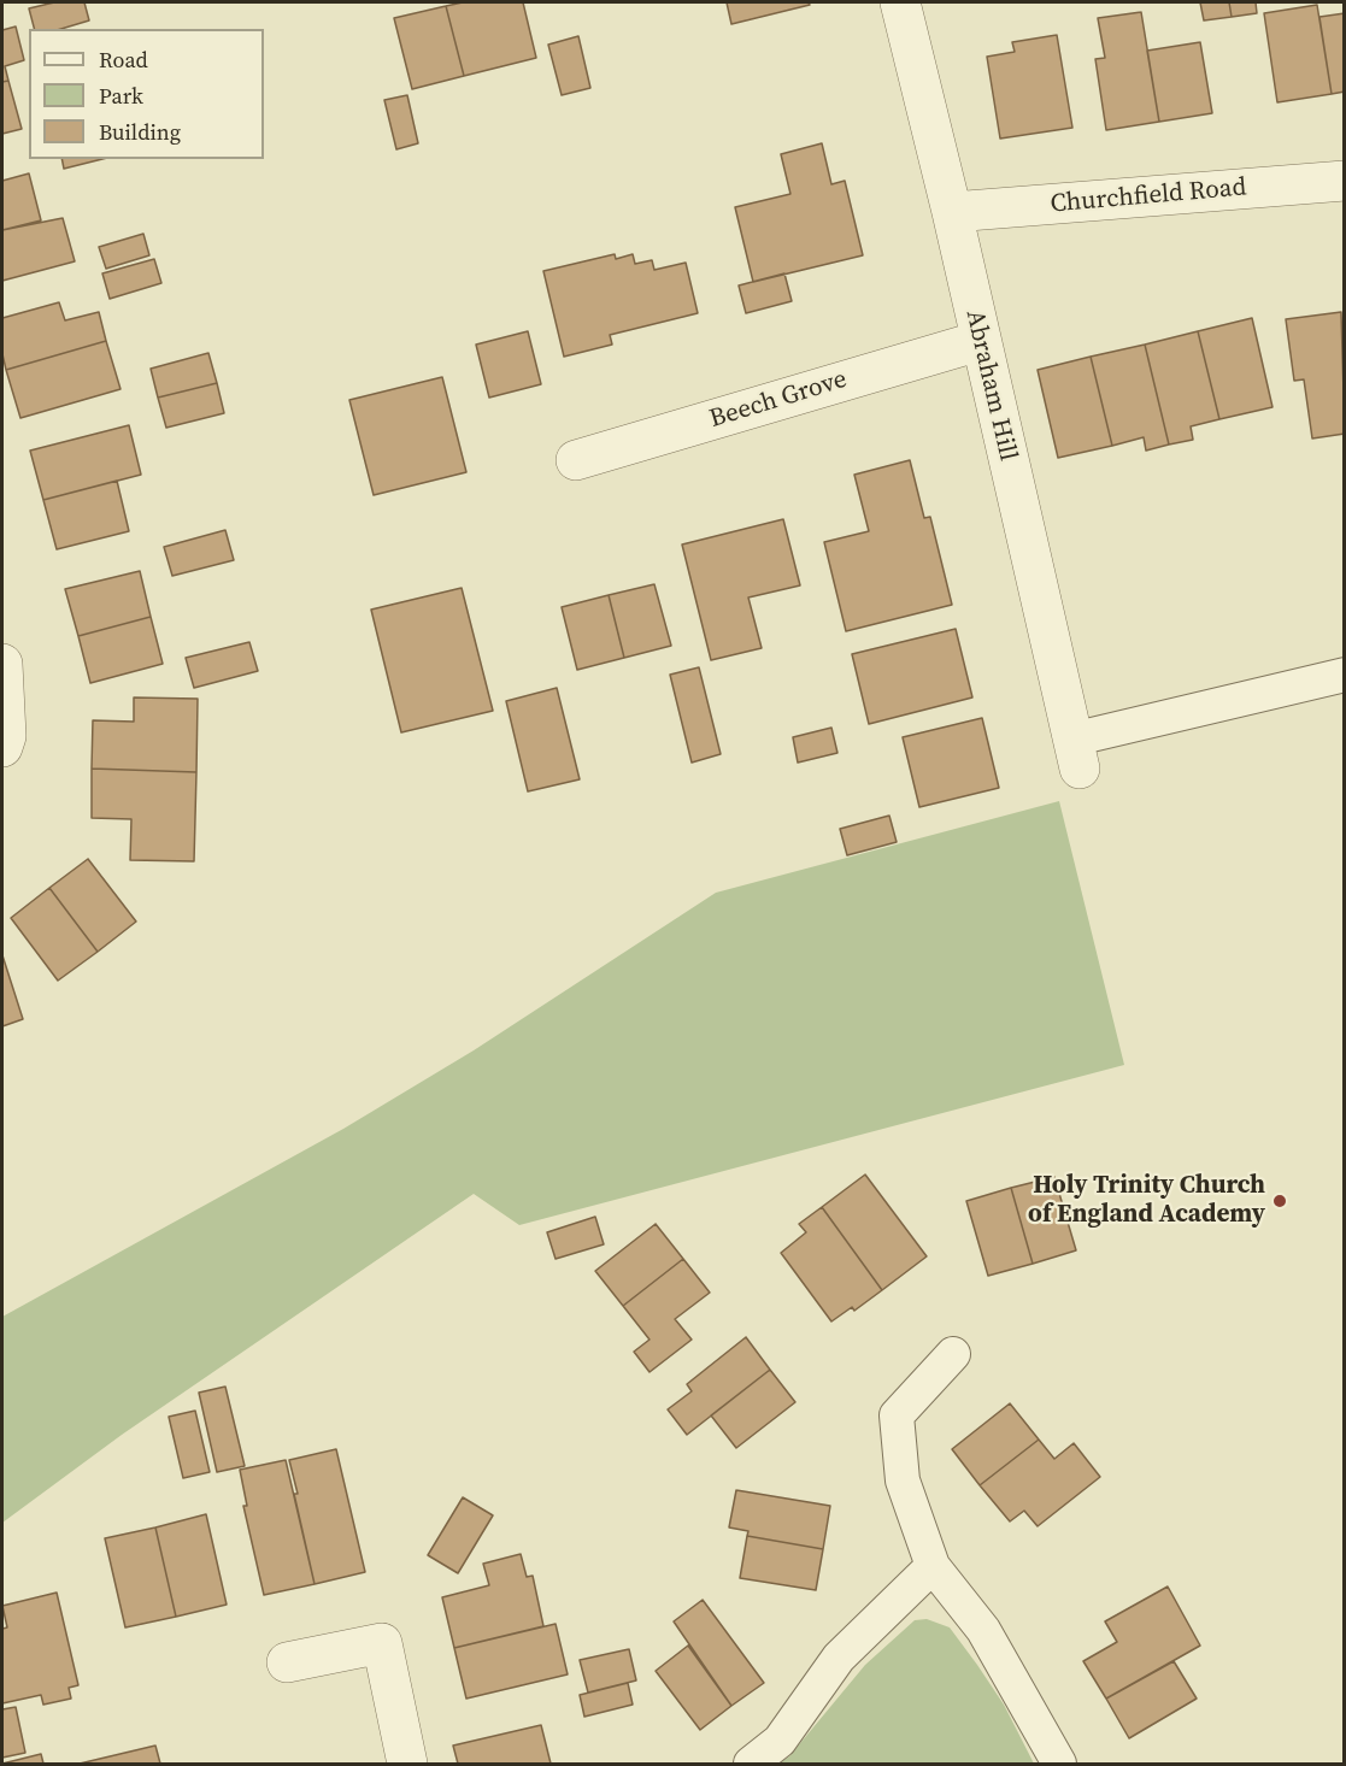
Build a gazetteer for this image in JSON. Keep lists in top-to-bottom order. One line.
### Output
{"streets":{"street":["Churchfield Road","Abraham Hill","Beech Grove"]},"crossings":[["Churchfield Road","Abraham Hill"],["Abraham Hill","Beech Grove"]],"places":["Holy Trinity Church of England Academy"],"legend":["Road","Park","Building"]}
